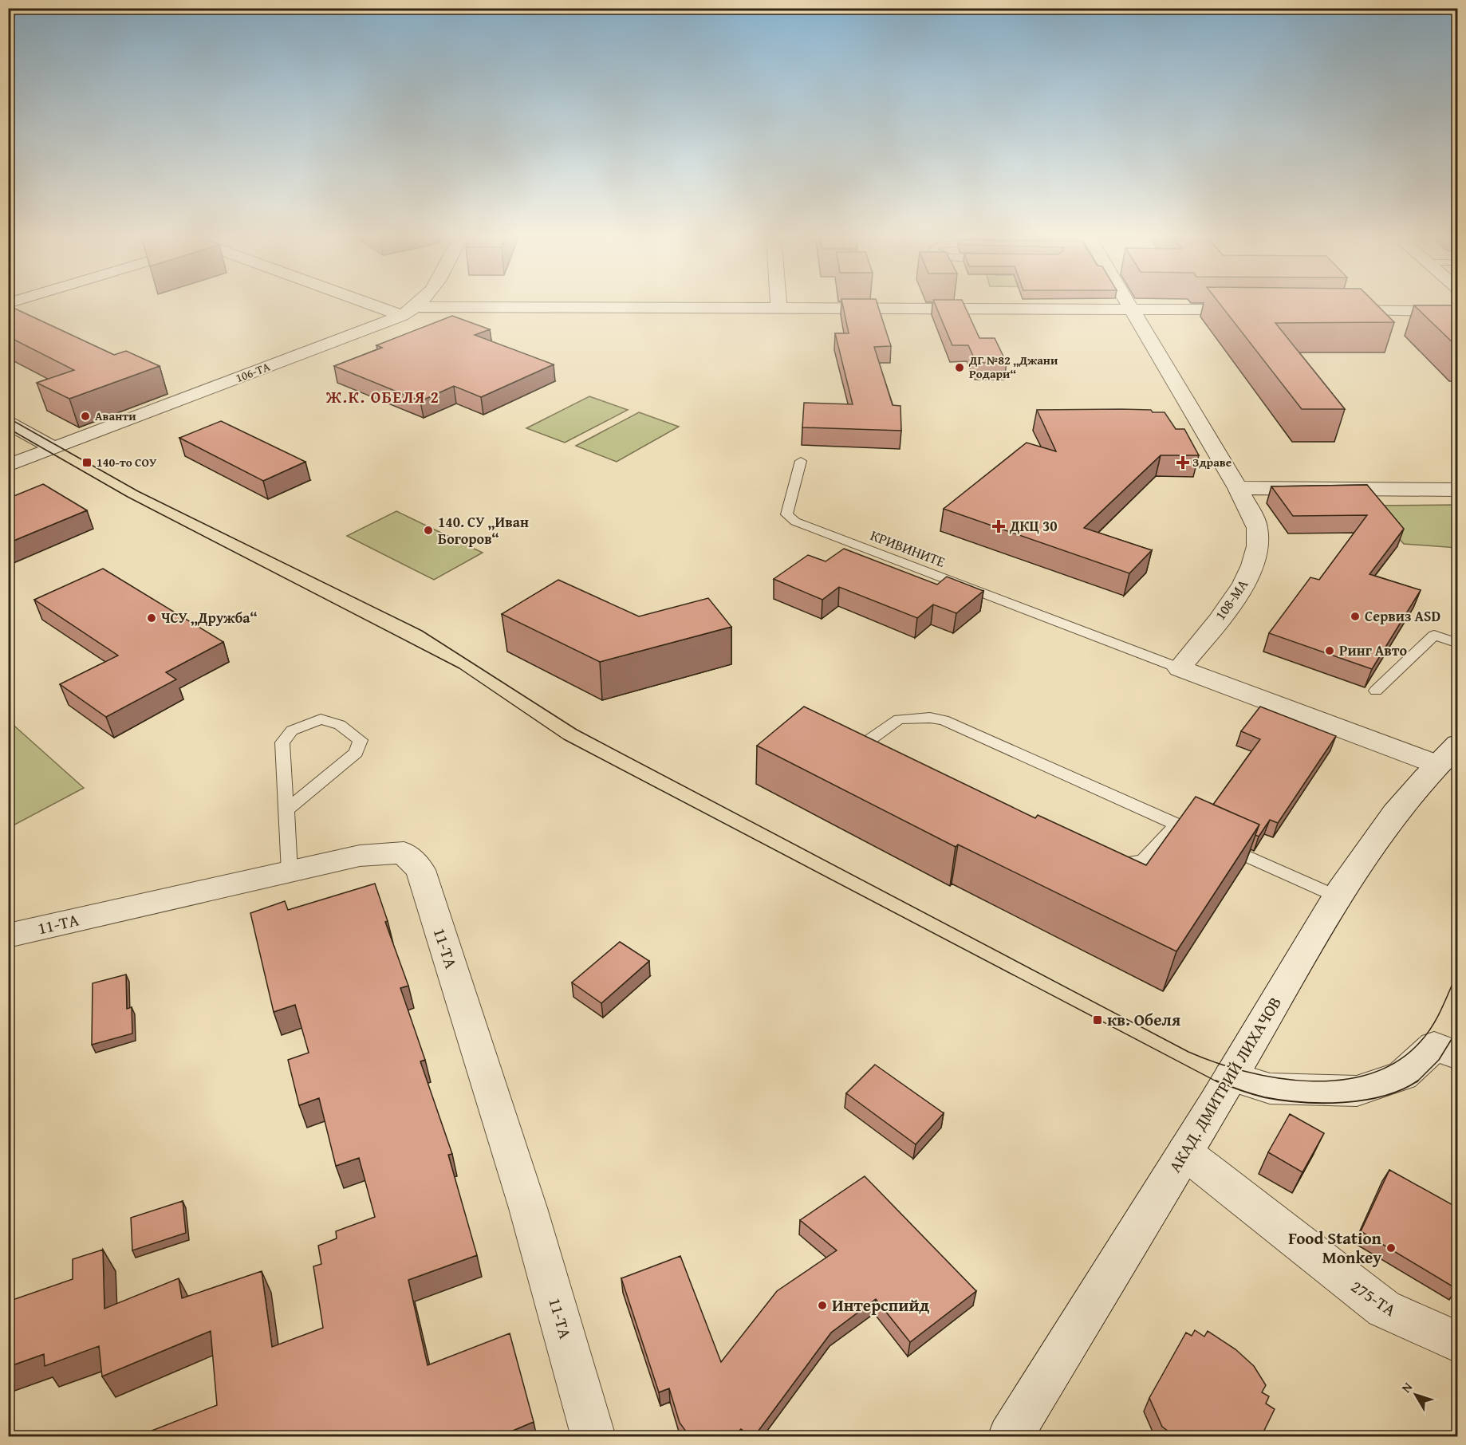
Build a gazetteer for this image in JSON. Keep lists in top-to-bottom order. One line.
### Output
{"streets":{"street":["106-ТА","108-МА","11-ТА","АКАД. ДМИТРИЙ ЛИХАЧОВ","275-ТА"],"lane":["КРИВИНИТЕ"]},"crossings":[["КРИВИНИТЕ","108-МА"],["АКАД. ДМИТРИЙ ЛИХАЧОВ","275-ТА"]],"districts":["Ж.К. ОБЕЛЯ 2"],"places":{"other":["ДГ №82 „Джани Родари“","Аванти","140. СУ „Иван Богоров“","Сервиз ASD","ЧСУ „Дружба“","Ринг Авто","Food Station Monkey","Интерспийд"],"transit":["140-то СОУ","кв. Обеля"],"health":["Здраве","ДКЦ 30"]},"north":"top left"}
